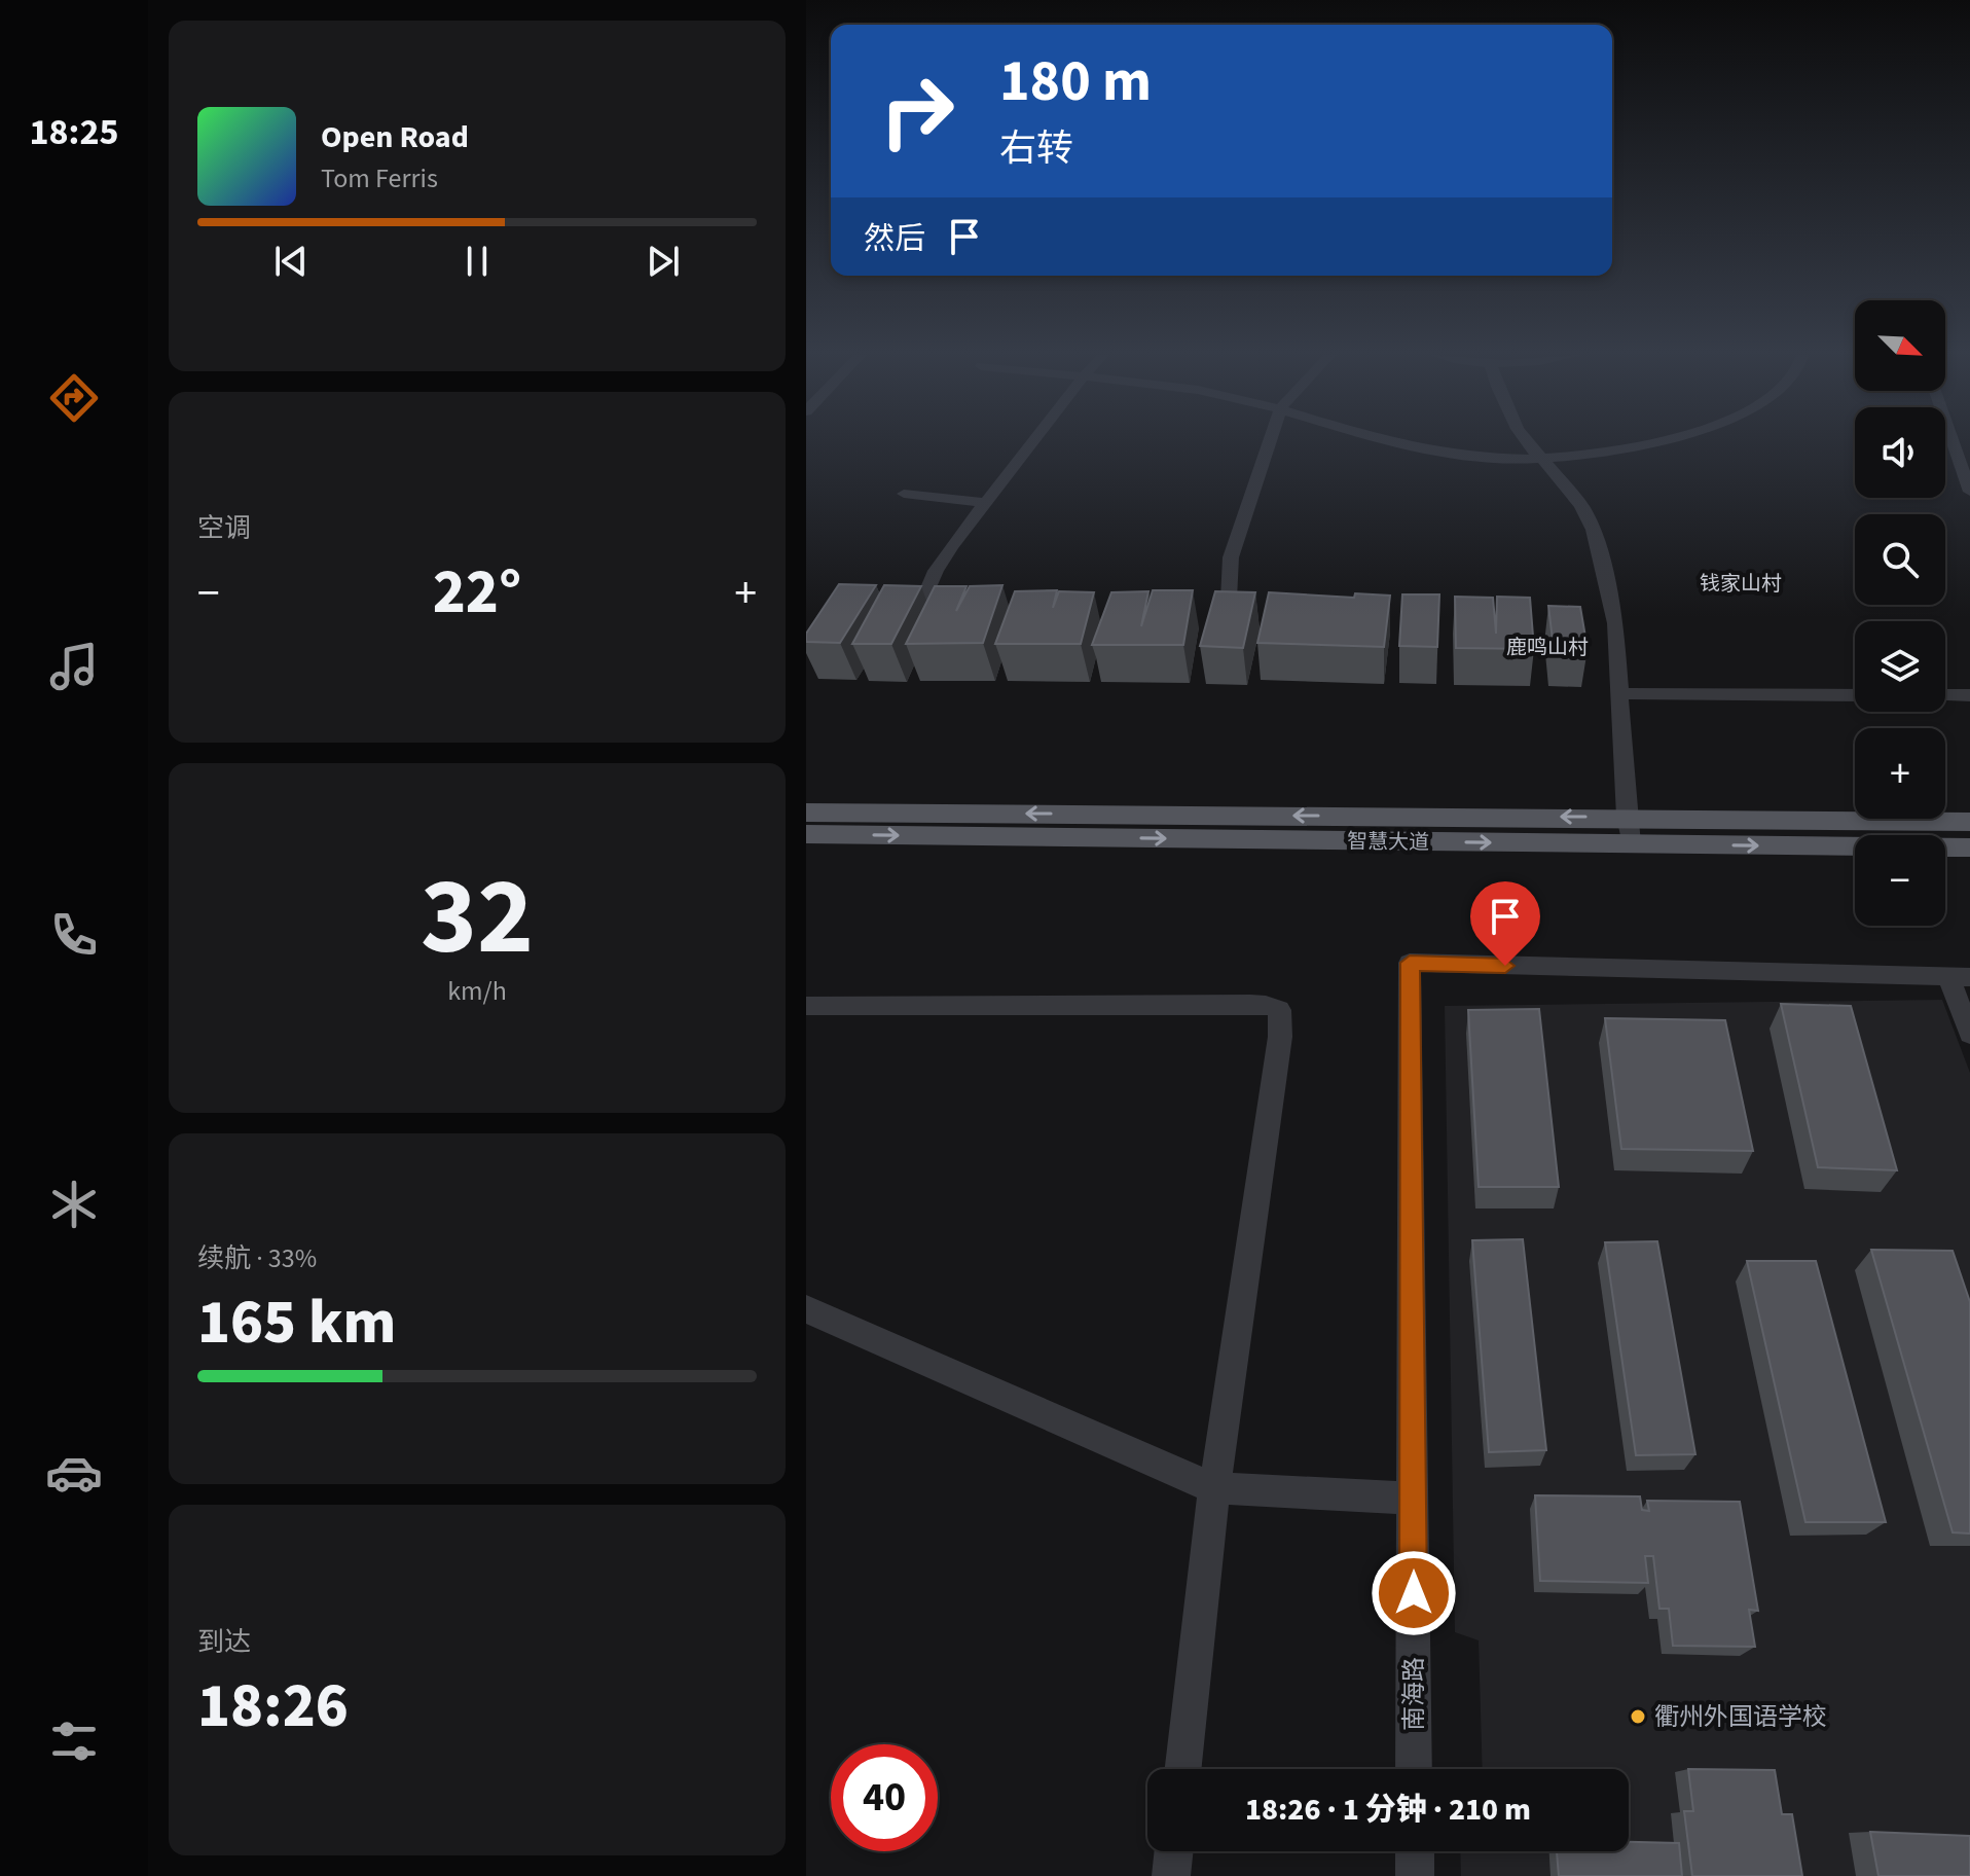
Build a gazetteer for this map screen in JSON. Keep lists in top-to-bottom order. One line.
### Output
{"streets":{"main road":["智慧大道"],"street":["南海路"]},"districts":["钱家山村","鹿鸣山村"],"places":["衢州外国语学校"],"north":"bottom right","page":{"tabs":"18:25","turn":["180 m","右转"],"song":["Open Road","Tom Ferris"],"then":"然后","map_buttons":["+","−"],"tile":["空调",["32","km/h"],["续航 · 33%","165 km"],["到达","18:26"]],"heat":["−","22°","+"],"limit":"40","trip":"18:26 · 1 分钟 · 210 m"}}
